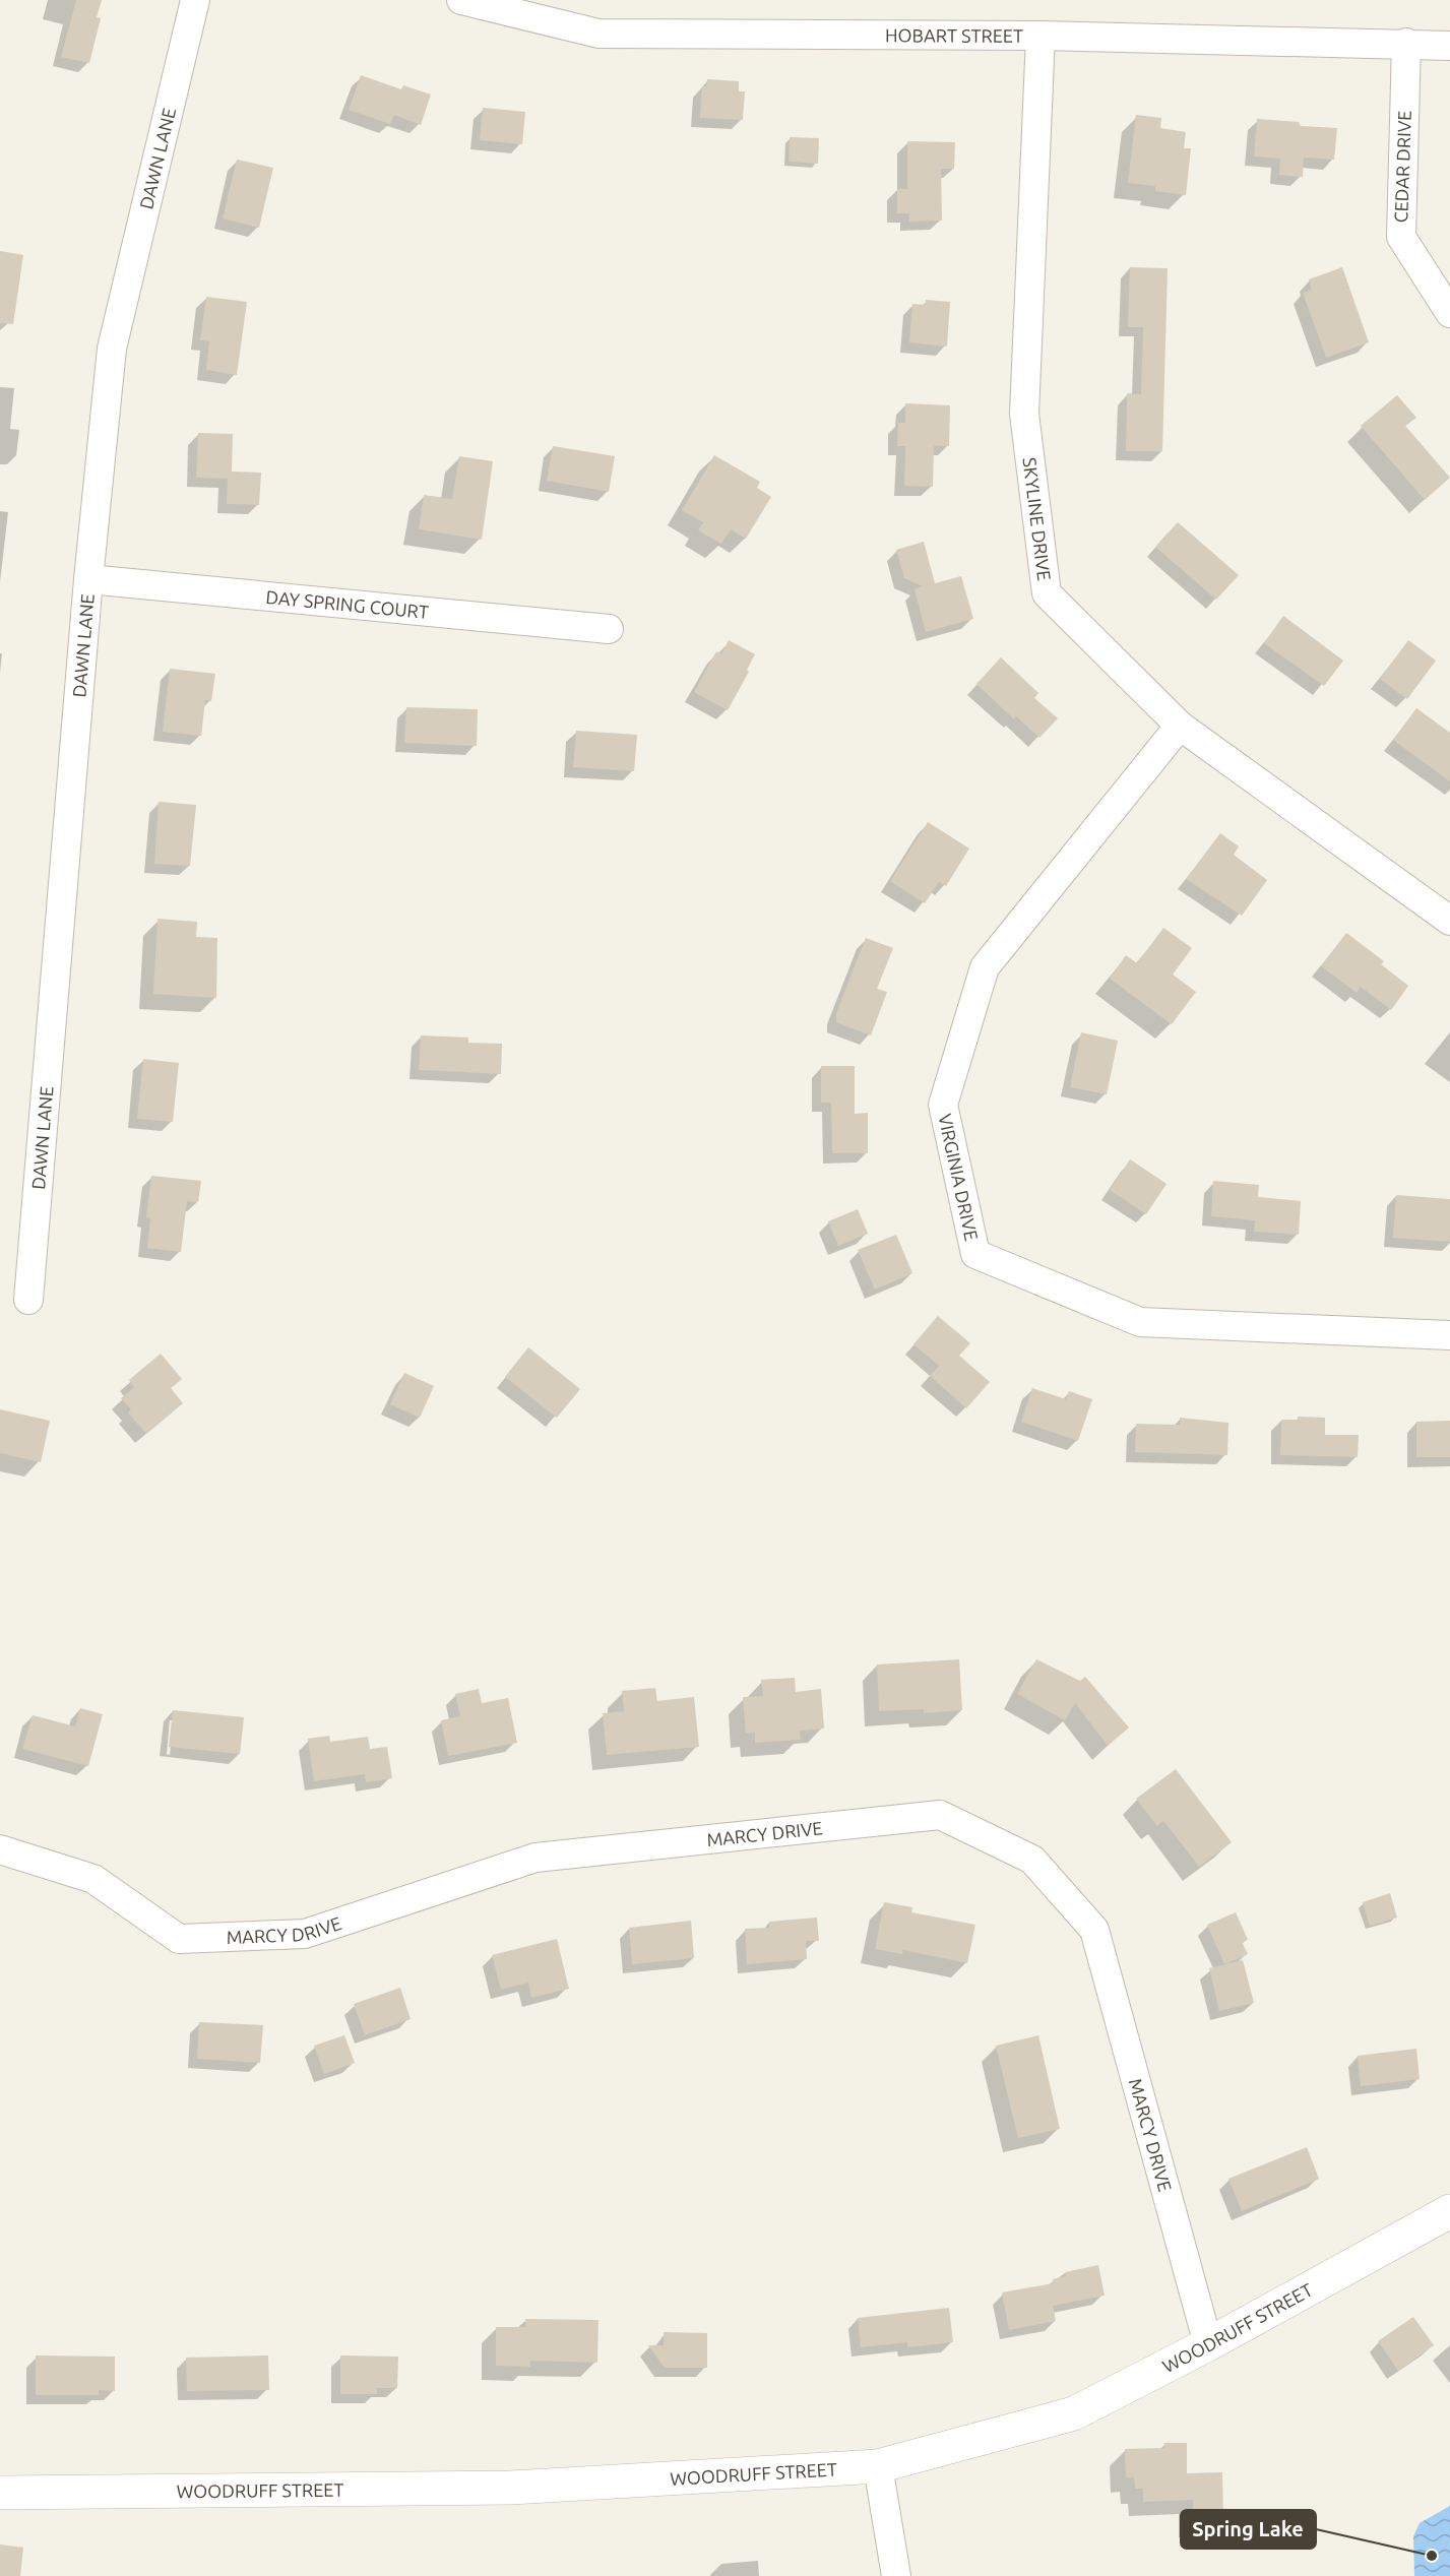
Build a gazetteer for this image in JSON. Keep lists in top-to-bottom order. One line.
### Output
{"streets":{"street":["HOBART STREET","DAWN LANE","CEDAR DRIVE","SKYLINE DRIVE","DAY SPRING COURT","VIRGINIA DRIVE","MARCY DRIVE","WOODRUFF STREET"]},"crossings":[["HOBART STREET","CEDAR DRIVE"],["HOBART STREET","SKYLINE DRIVE"],["DAWN LANE","DAY SPRING COURT"],["SKYLINE DRIVE","VIRGINIA DRIVE"],["MARCY DRIVE","WOODRUFF STREET"]],"places":["Spring Lake"]}
